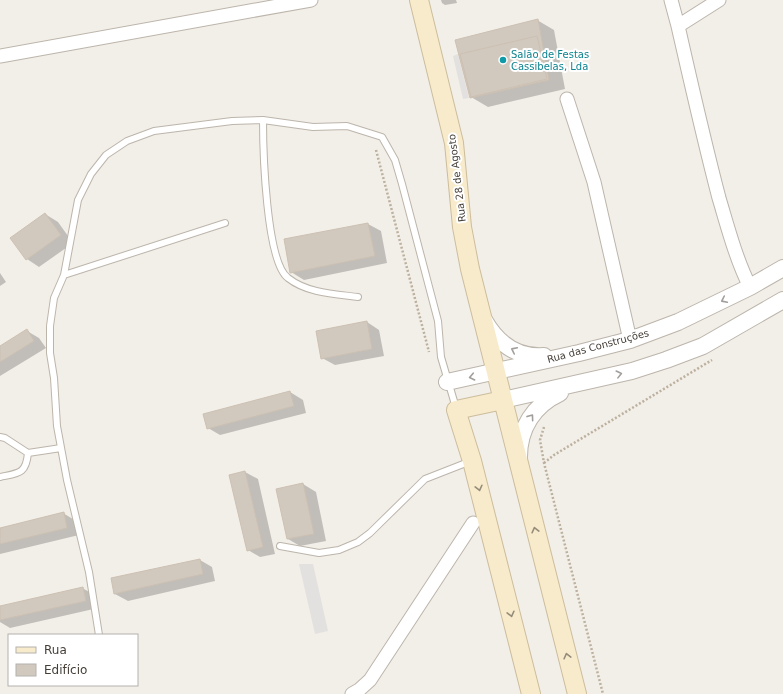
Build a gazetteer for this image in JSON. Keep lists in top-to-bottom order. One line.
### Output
{"streets":{"main road":["Rua 28 de Agosto"],"street":["Rua das Construções"]},"crossings":[["Rua 28 de Agosto","Rua das Construções"]],"places":["Salão de Festas Cassibelas, Lda"],"legend":["Rua","Edifício"]}
